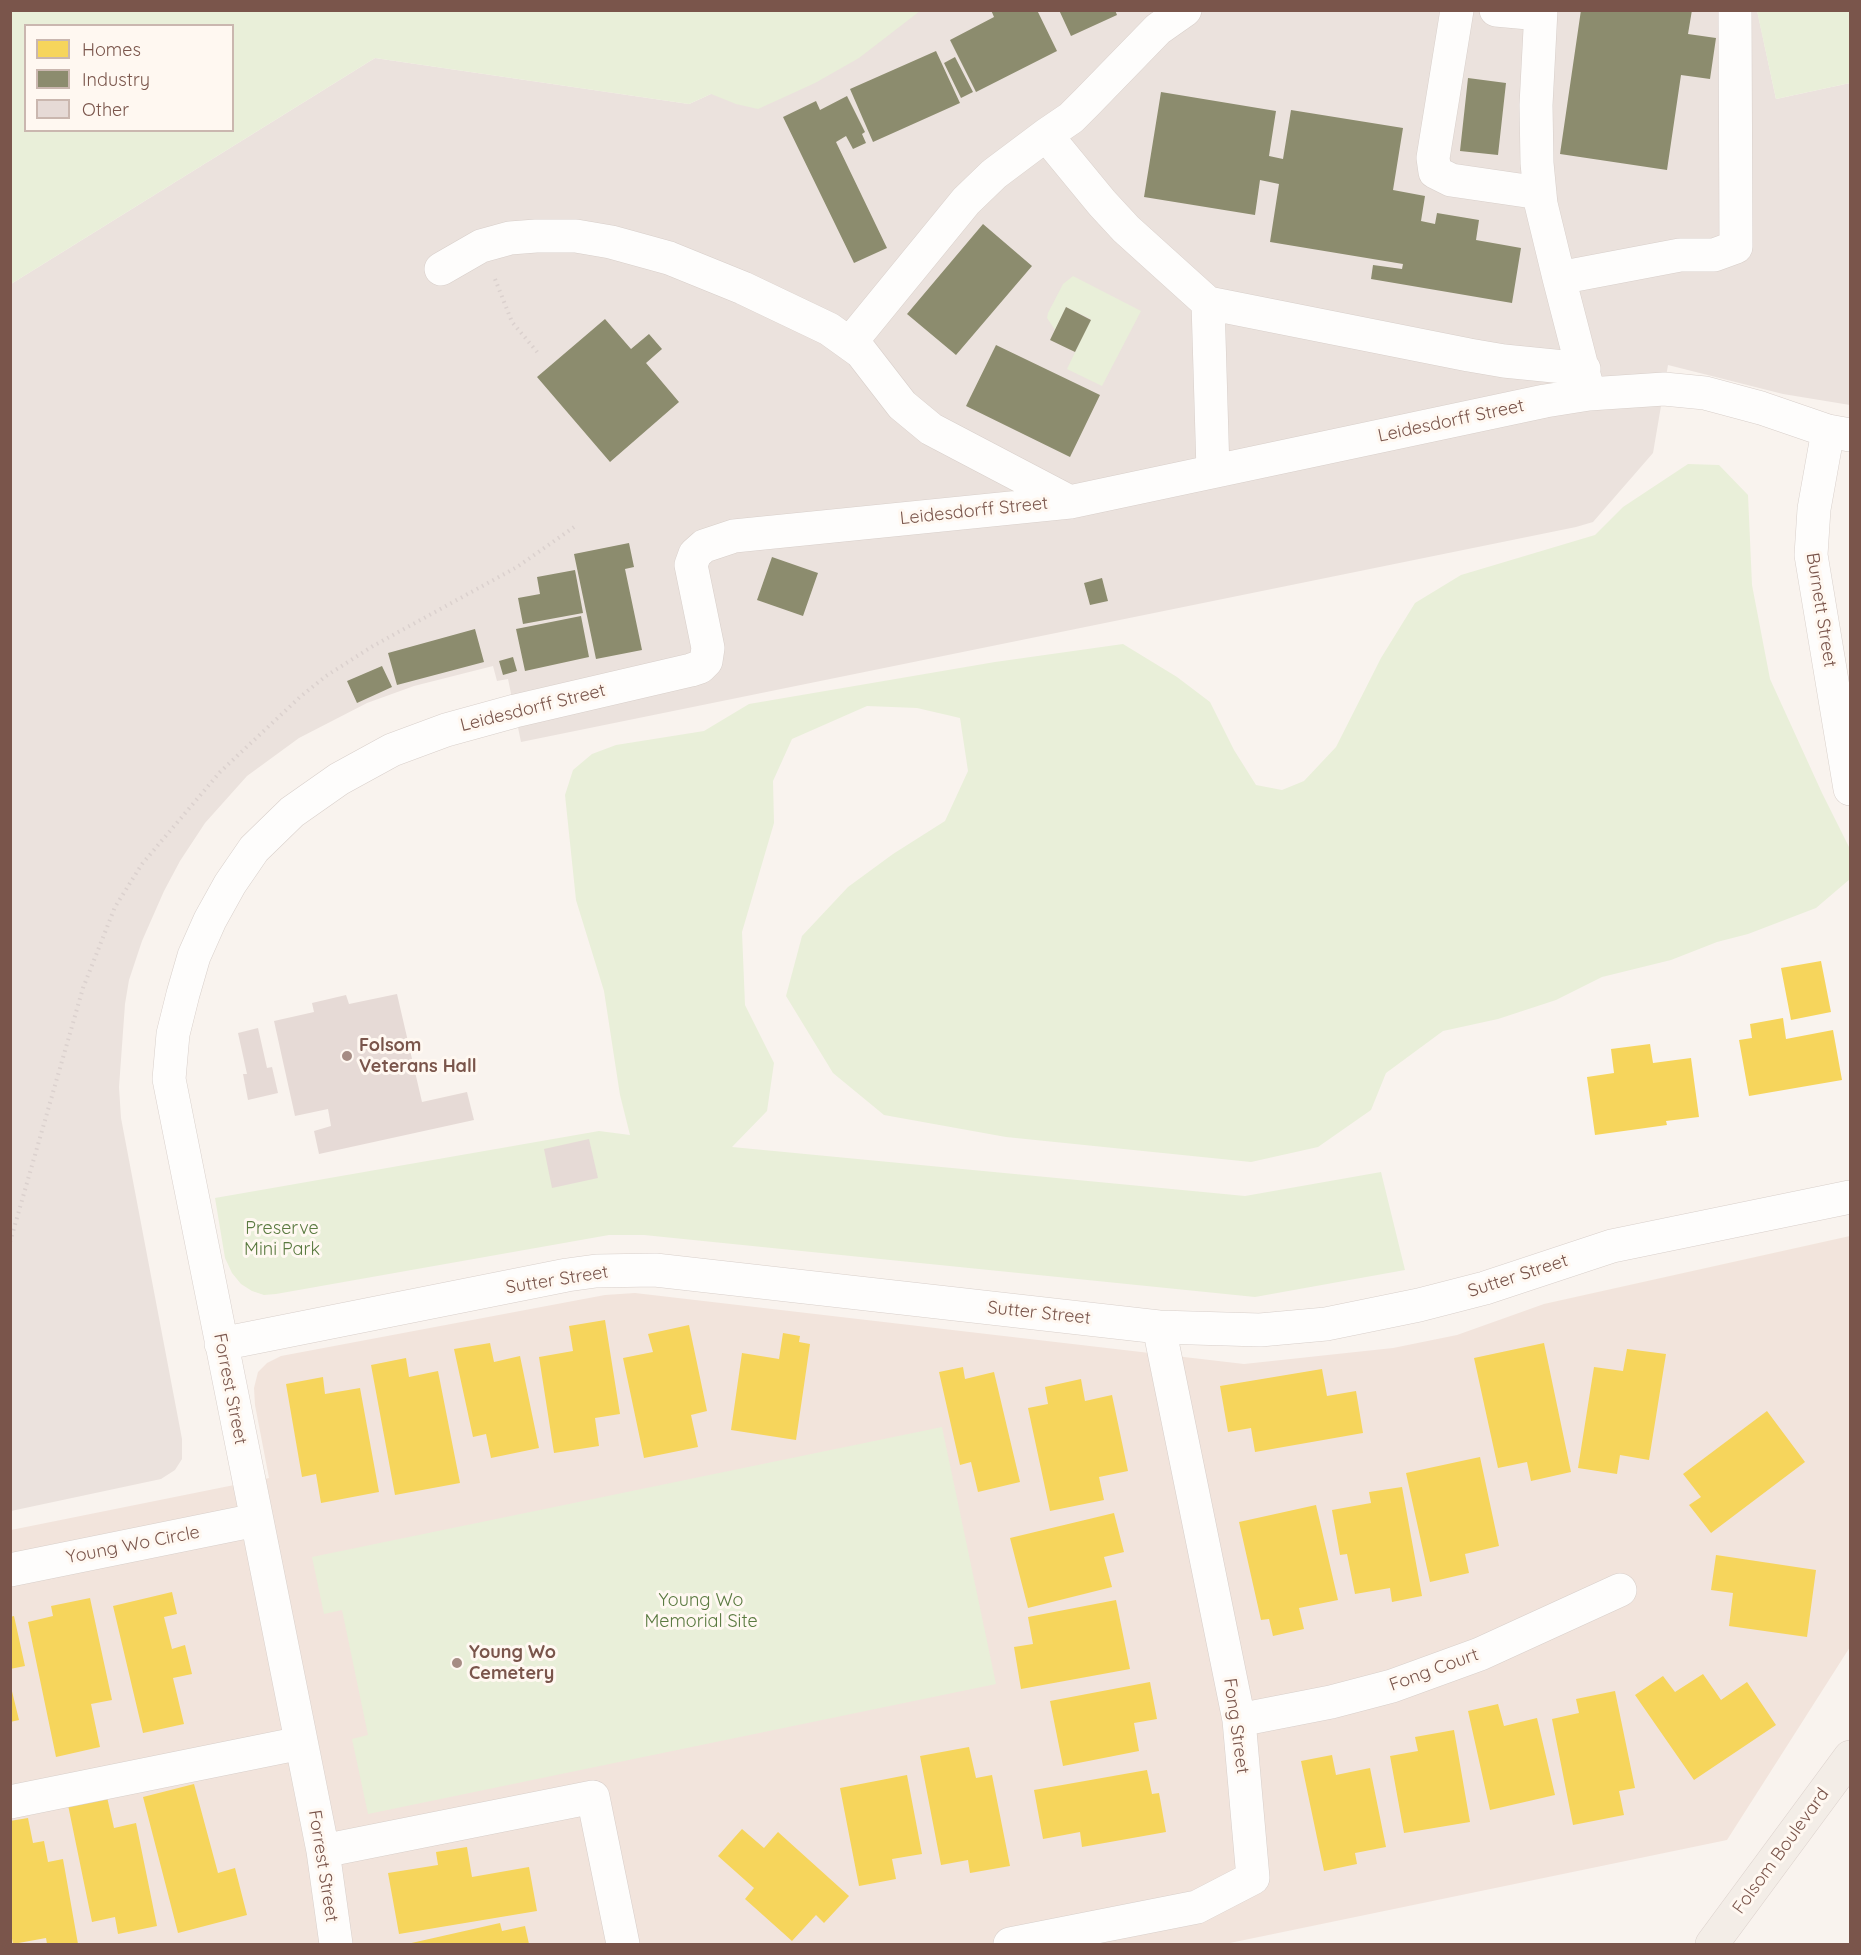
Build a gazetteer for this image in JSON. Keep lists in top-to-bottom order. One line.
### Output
{"streets":{"main road":["Folsom Boulevard"],"street":["Leidesdorff Street","Burnett Street","Sutter Street","Forrest Street","Young Wo Circle","Fong Court","Fong Street"]},"crossings":[["Leidesdorff Street","Burnett Street"],["Leidesdorff Street","Forrest Street"],["Sutter Street","Forrest Street"],["Sutter Street","Fong Street"],["Forrest Street","Young Wo Circle"],["Fong Court","Fong Street"]],"parks":["Preserve Mini Park","Young Wo Memorial Site"],"places":["Folsom Veterans Hall","Young Wo Cemetery"],"legend":["Homes","Industry","Other"]}
